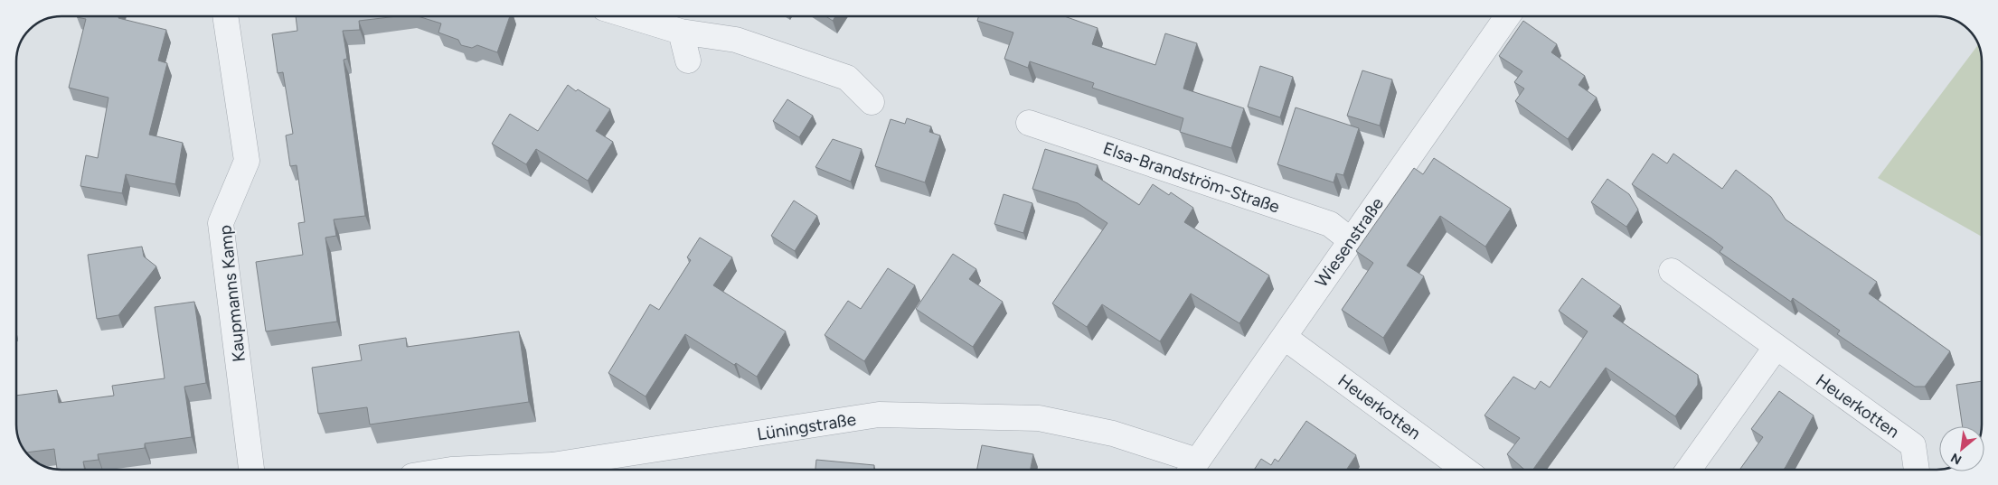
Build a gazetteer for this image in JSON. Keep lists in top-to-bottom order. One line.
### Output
{"streets":{"street":["Elsa-Brandström-Straße","Wiesenstraße","Kaupmanns Kamp","Heuerkotten","Lüningstraße"]},"crossings":[["Elsa-Brandström-Straße","Wiesenstraße"],["Wiesenstraße","Heuerkotten"],["Wiesenstraße","Lüningstraße"]],"north":"bottom left"}
